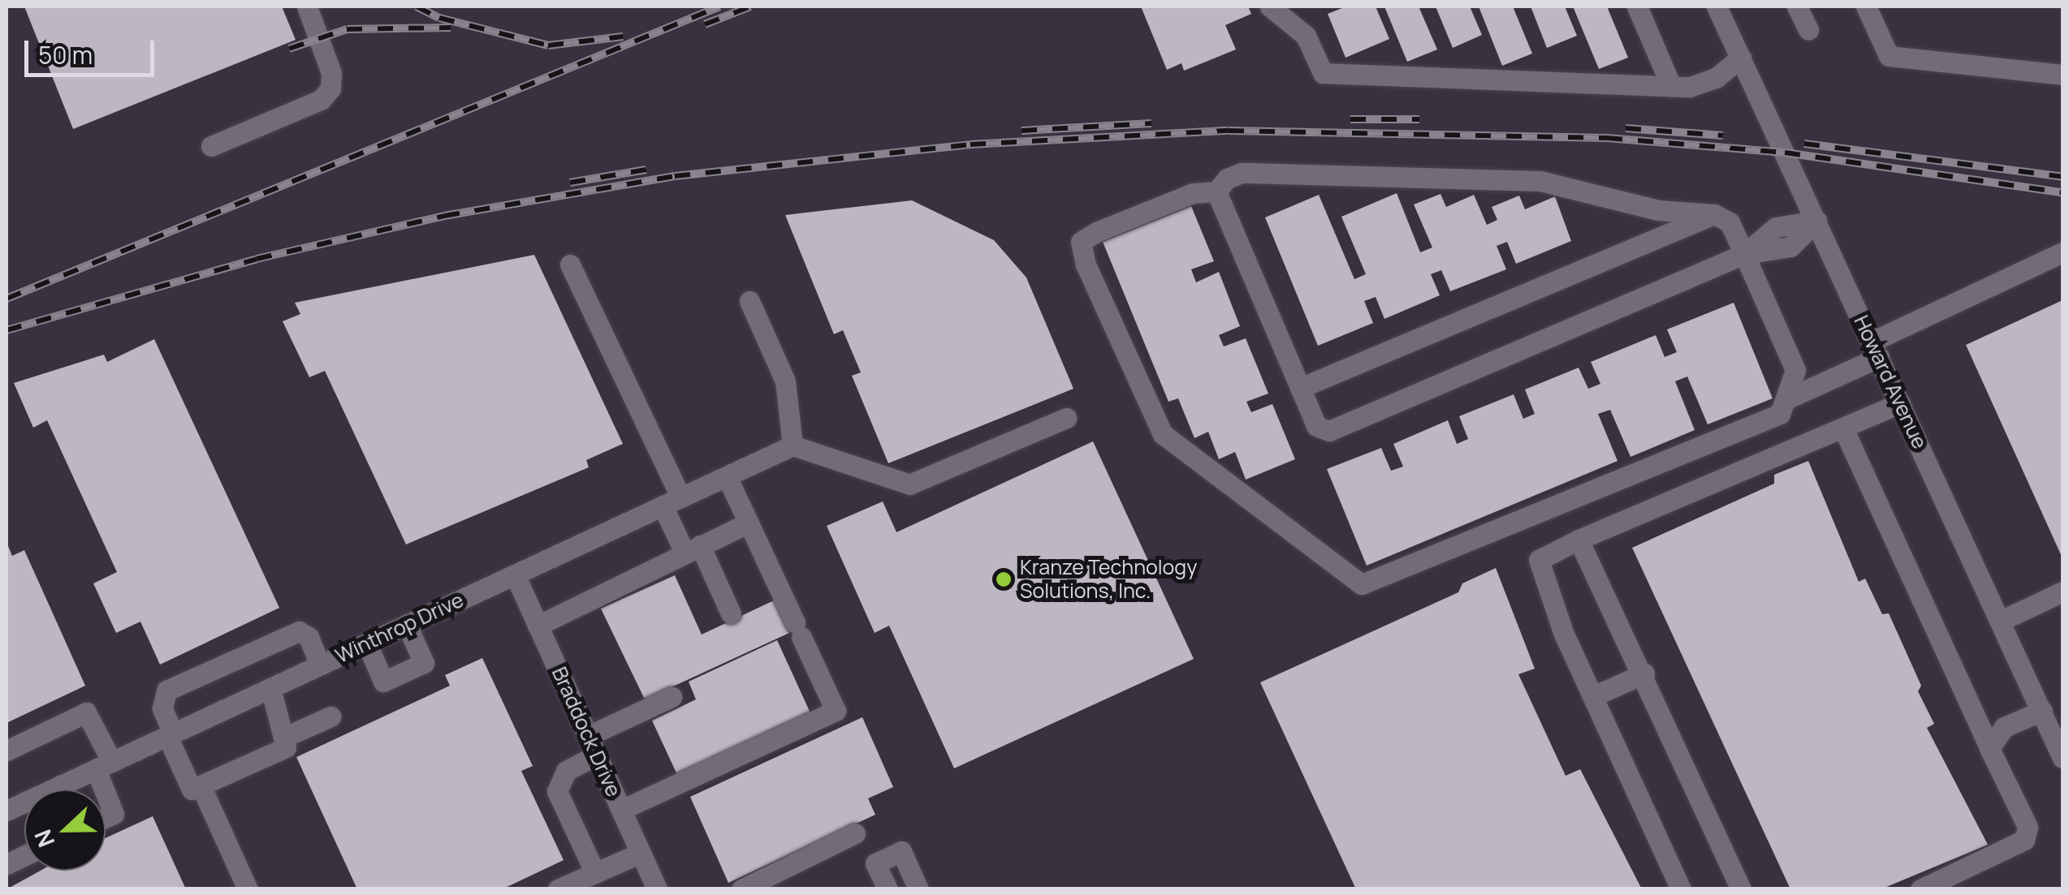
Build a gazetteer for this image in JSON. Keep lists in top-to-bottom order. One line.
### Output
{"streets":{"street":["Howard Avenue","Winthrop Drive","Braddock Drive"]},"crossings":[["Winthrop Drive","Braddock Drive"]],"places":["Kranze Technology Solutions, Inc."],"scale_bar":"50 m","north":"left"}
